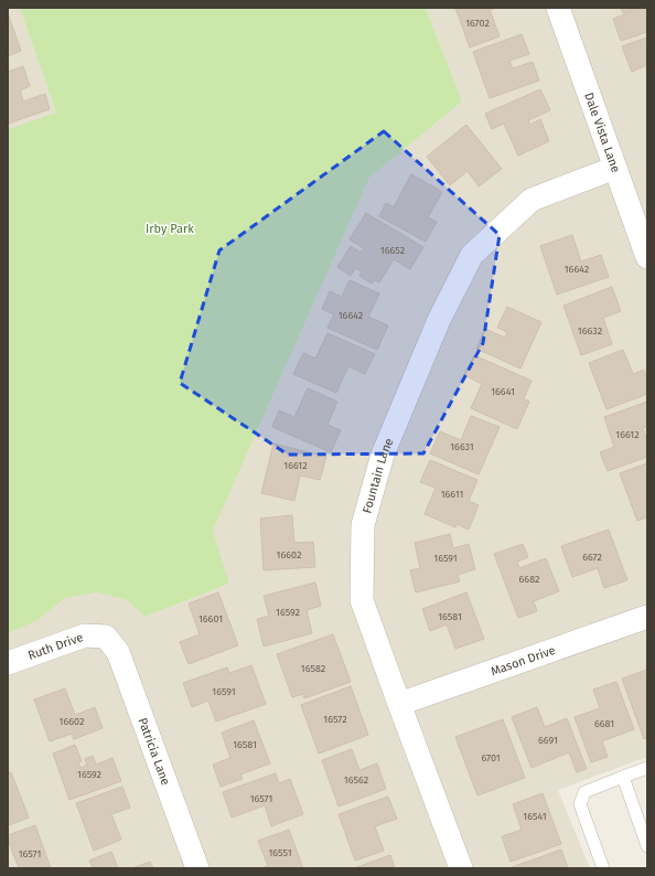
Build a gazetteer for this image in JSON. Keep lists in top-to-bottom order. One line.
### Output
{"streets":{"street":["Dale Vista Lane","Fountain Lane","Ruth Drive","Mason Drive","Patricia Lane"]},"crossings":[["Dale Vista Lane","Fountain Lane"],["Fountain Lane","Mason Drive"],["Ruth Drive","Patricia Lane"]],"parks":["Irby Park"],"house_numbers":["16702","16652","16642","16642","16632","16641","16612","16631","16612","16611","16602","6672","16591","6682","16592","16581","16601","16582","16591","16572","16602","6681","6691","16581","6701","16592","16562","16571","16541","16551","16571"]}
